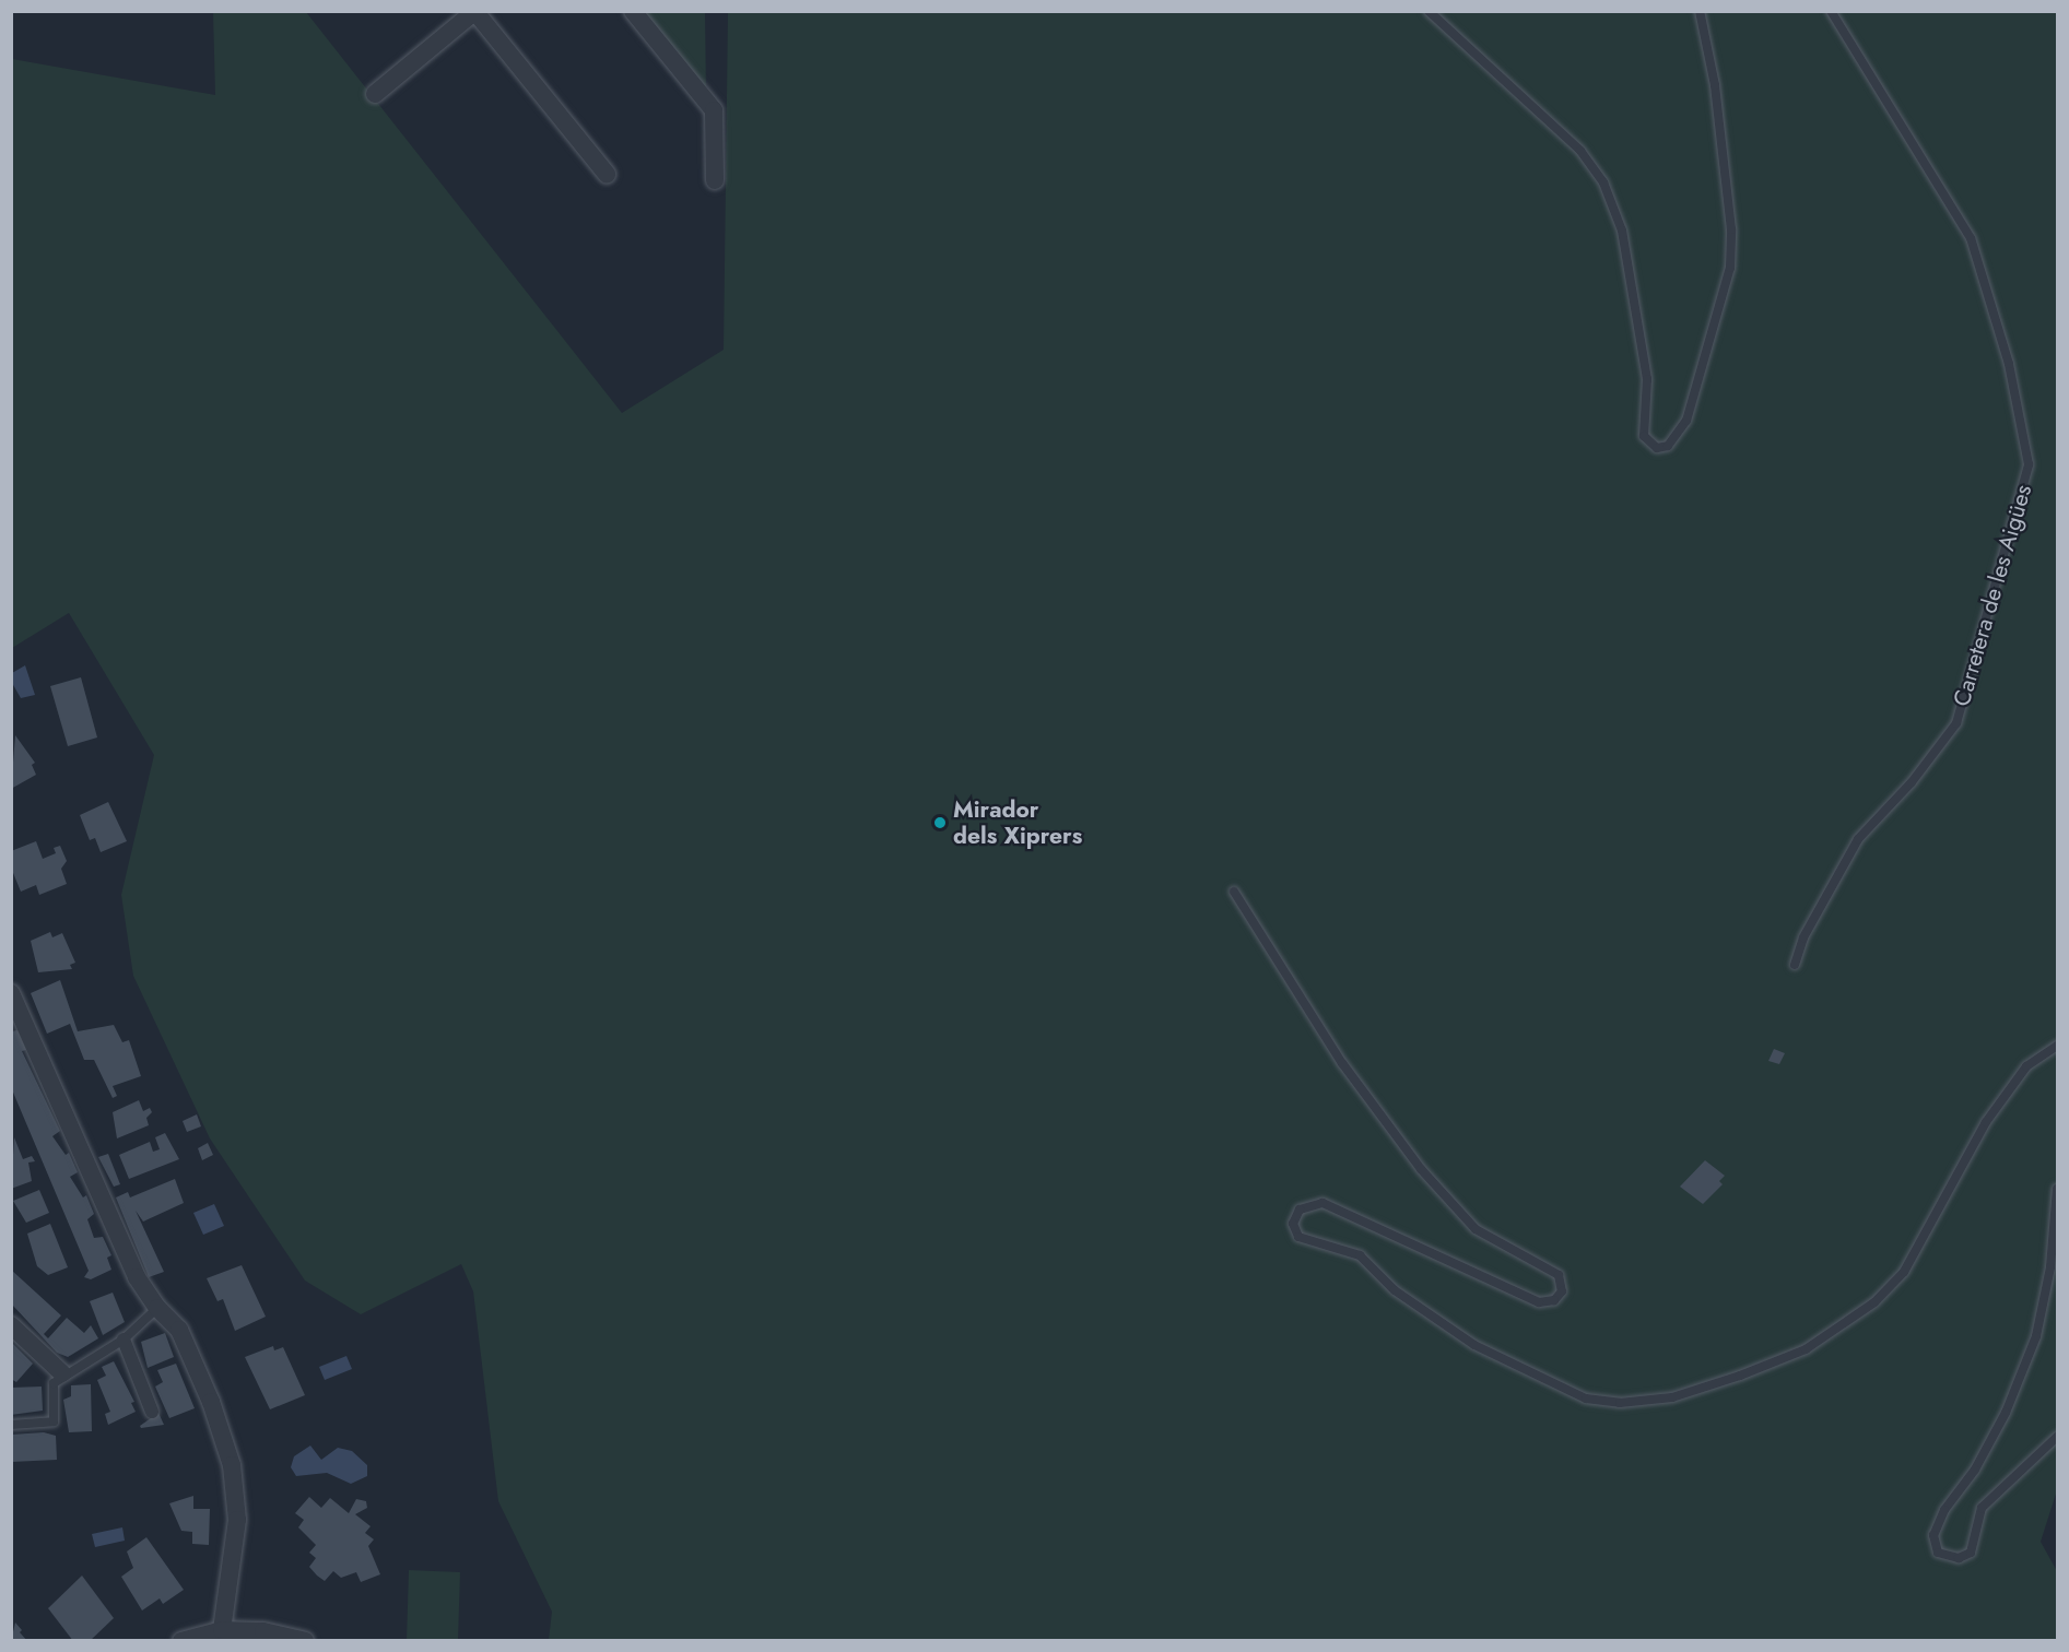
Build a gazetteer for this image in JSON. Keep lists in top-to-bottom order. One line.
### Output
{"streets":{"lane":["Carretera de les Aigües"]},"places":["Mirador dels Xiprers"]}
